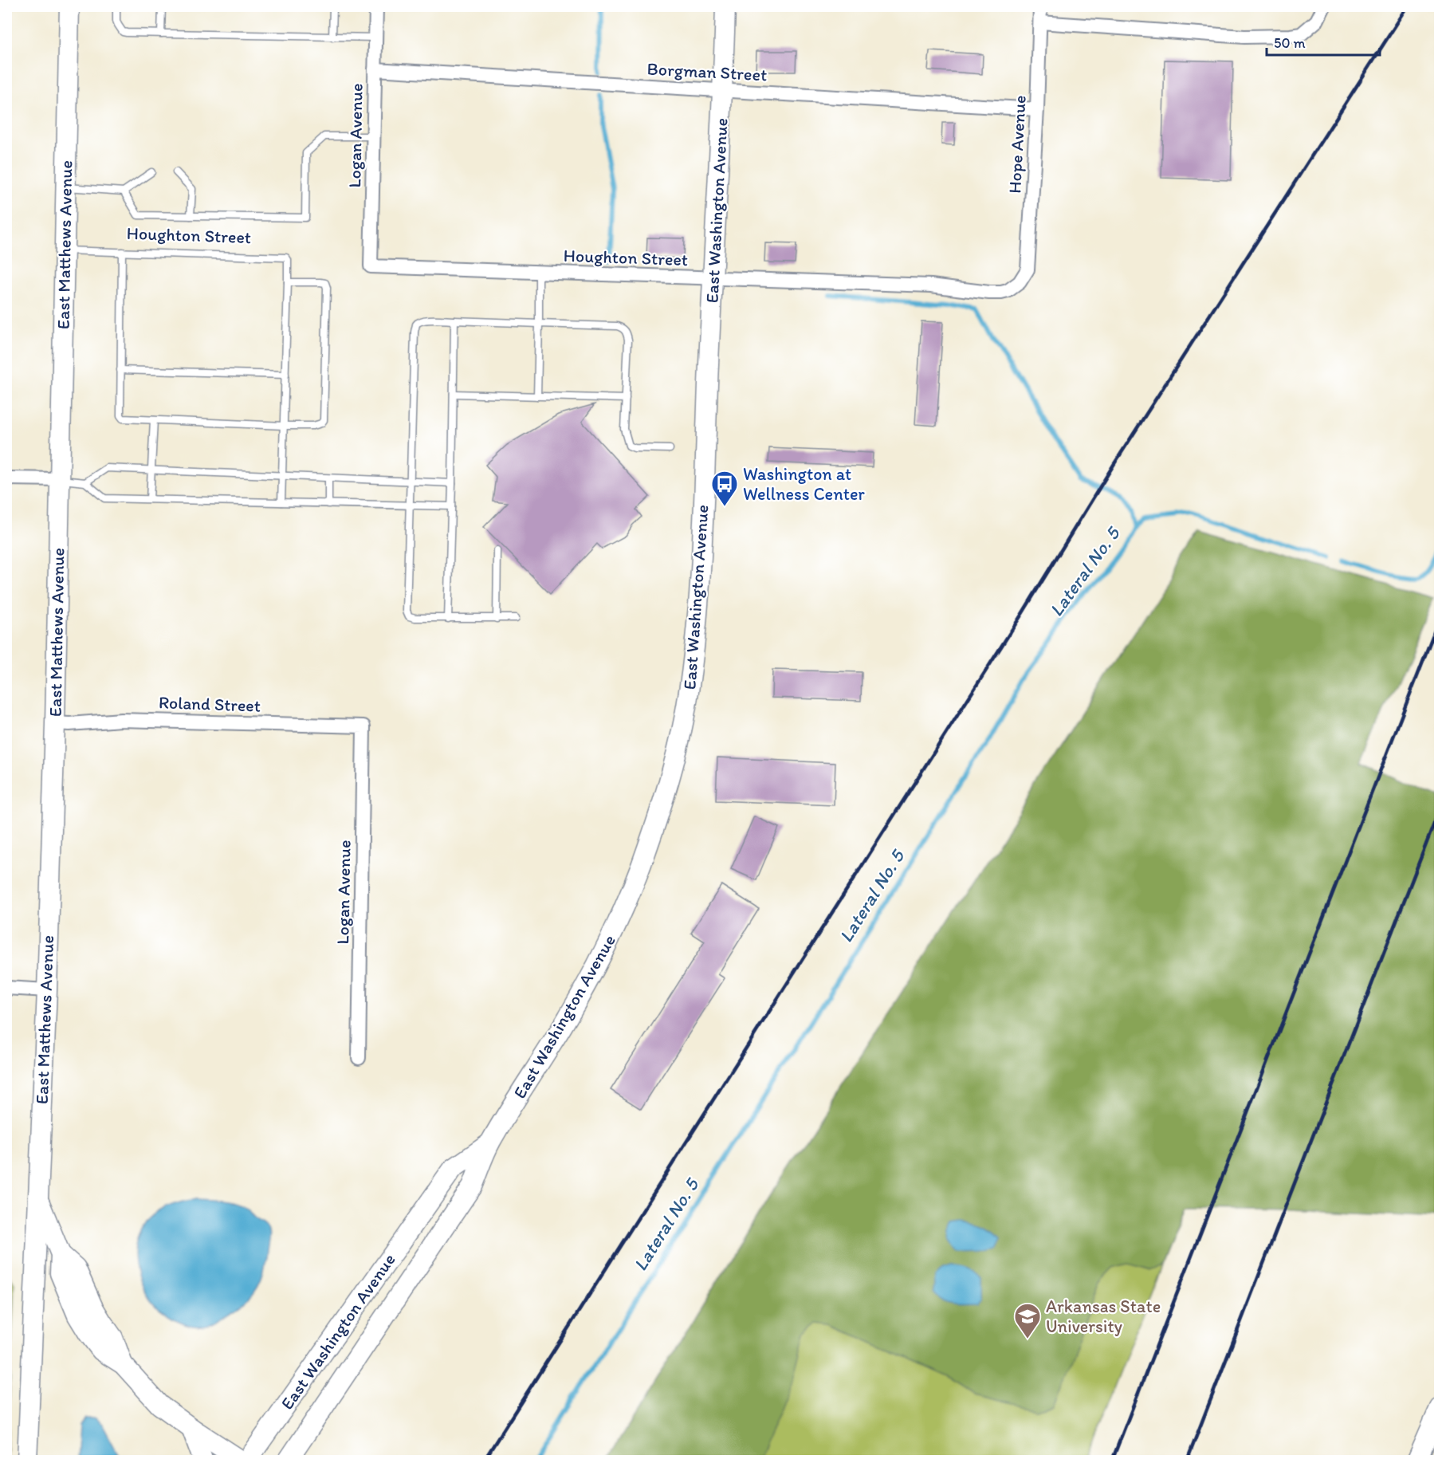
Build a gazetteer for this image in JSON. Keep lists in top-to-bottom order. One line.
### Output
{"streets":{"street":["Borgman Street","Logan Avenue","Hope Avenue","East Washington Avenue","Houghton Street","East Matthews Avenue","Roland Street"]},"crossings":[["Borgman Street","Logan Avenue"],["Borgman Street","Hope Avenue"],["Borgman Street","East Washington Avenue"],["Logan Avenue","Houghton Street"],["Logan Avenue","Roland Street"],["Hope Avenue","Houghton Street"],["East Washington Avenue","Houghton Street"],["Houghton Street","East Matthews Avenue"],["East Matthews Avenue","Roland Street"]],"water":["Lateral No. 5"],"places":{"bus stop":["Washington at Wellness Center"],"school or university":["Arkansas State University"]},"scale_bar":"50 m"}
